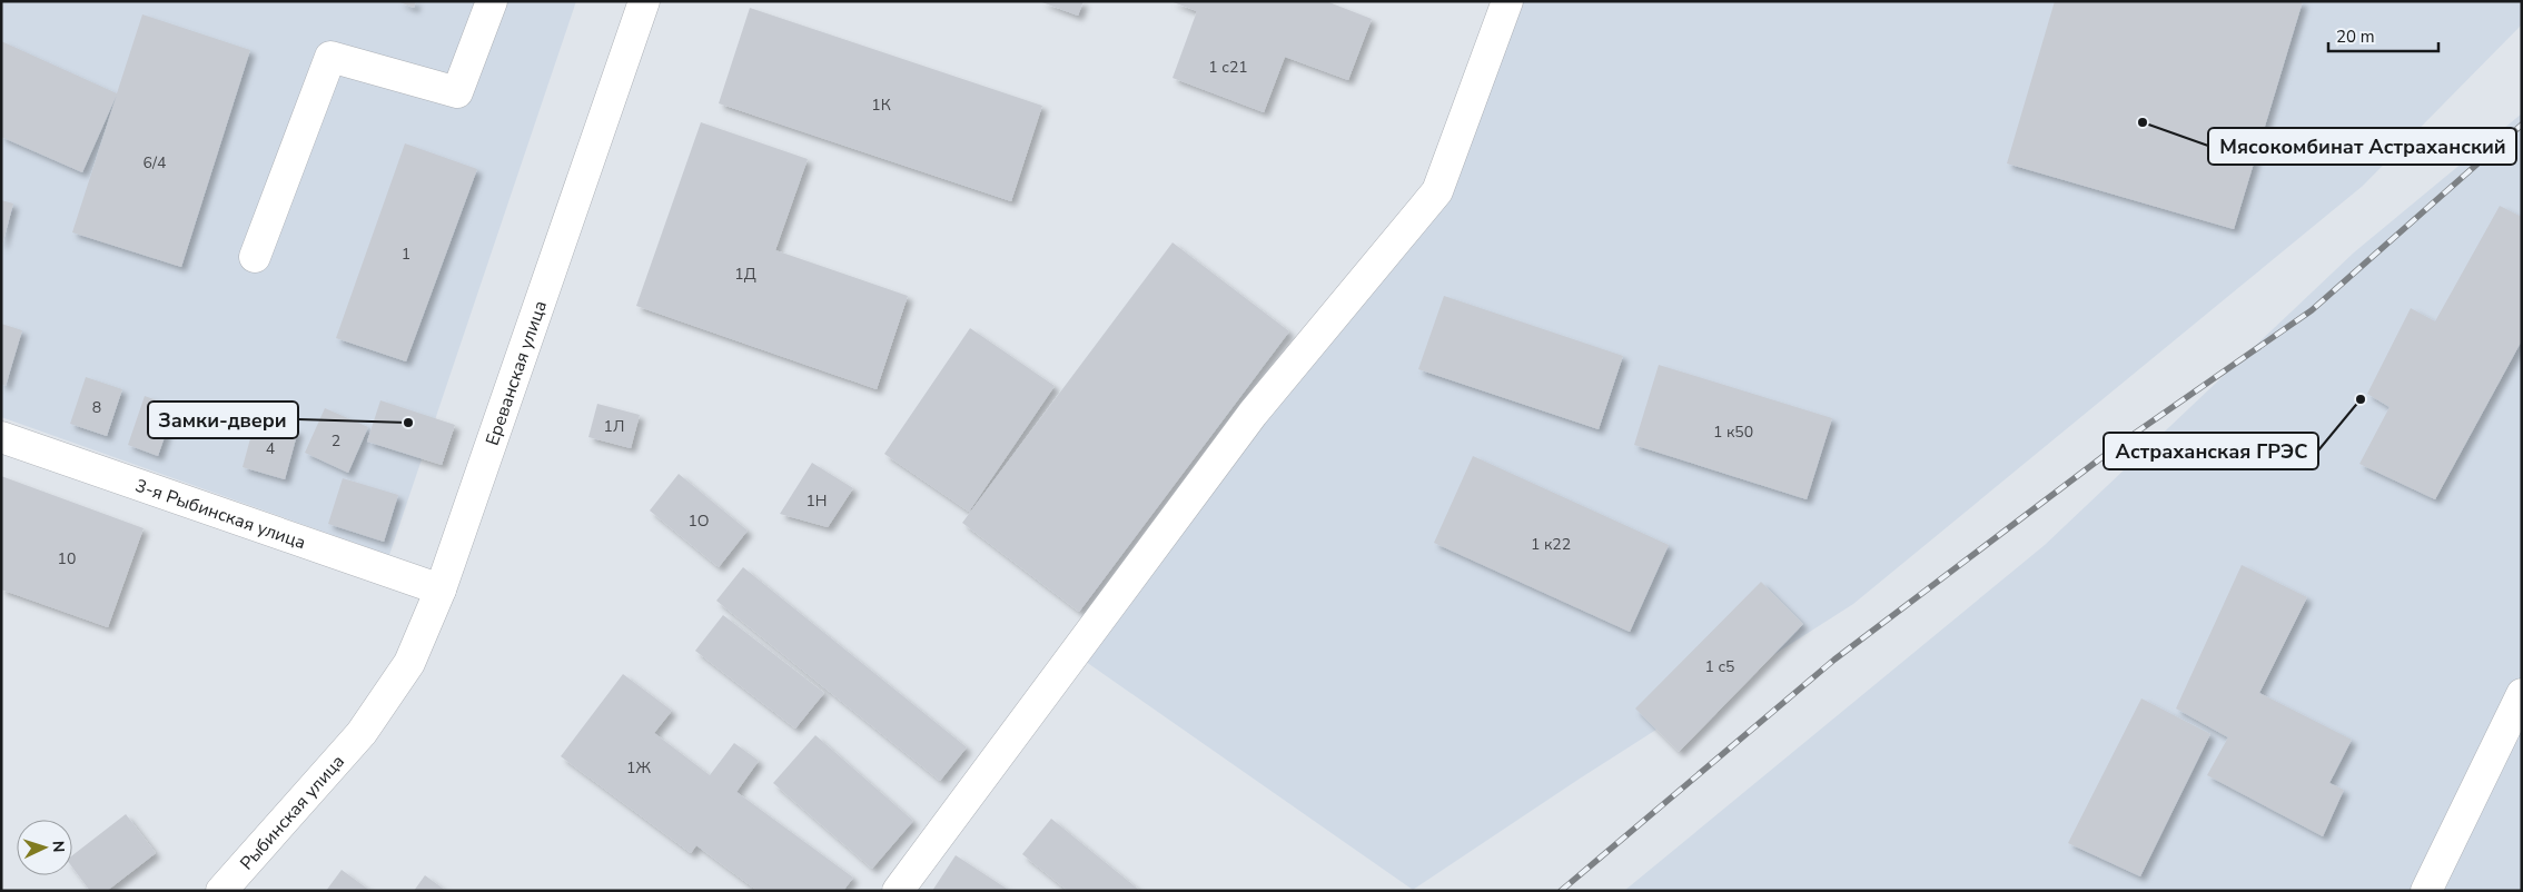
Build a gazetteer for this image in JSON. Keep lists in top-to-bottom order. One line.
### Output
{"streets":{"main road":["Ереванская улица","3-я Рыбинская улица","Рыбинская улица"]},"crossings":[["Ереванская улица","3-я Рыбинская улица"],["Ереванская улица","Рыбинская улица"]],"places":["Мясокомбинат Астраханский","Астраханская ГРЭС","Замки-двери"],"house_numbers":["1 с21","1К","6/4","1","1Д","8","1Л","1 к50","2","4","1Н","1О","1 к22","10","1 с5","1Ж"],"scale_bar":"20 m","north":"right"}
